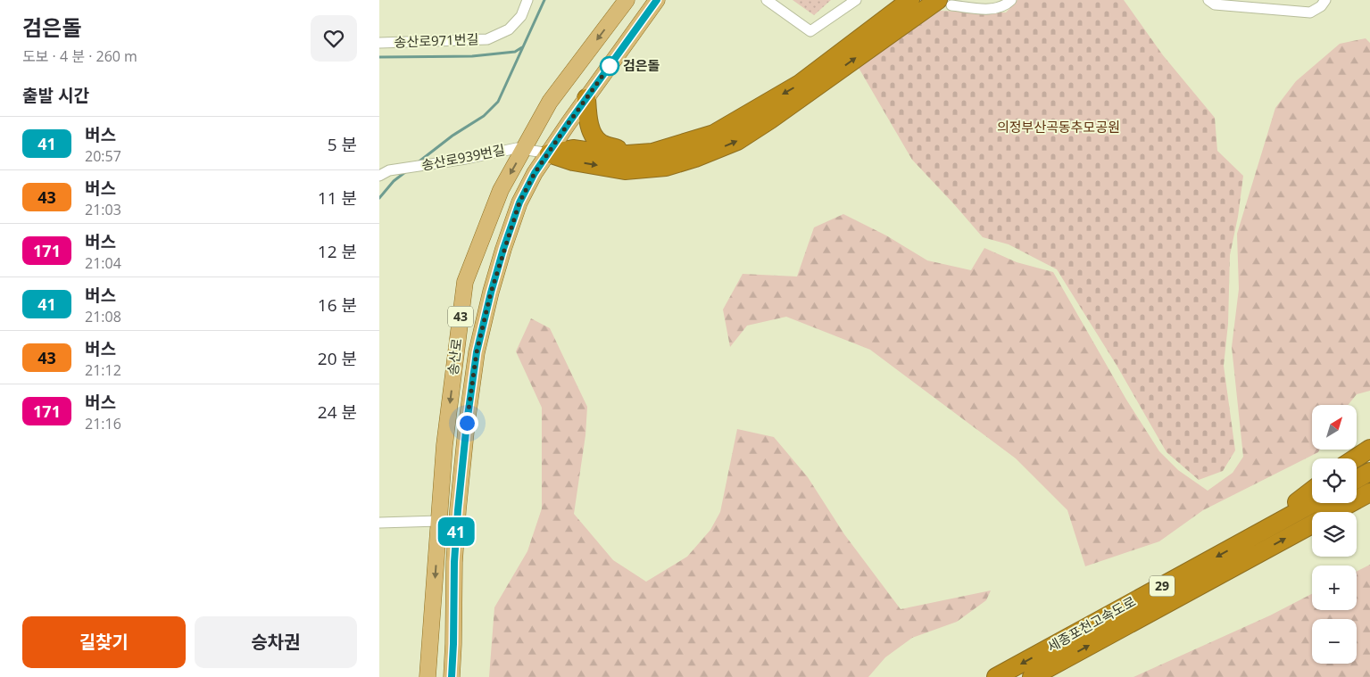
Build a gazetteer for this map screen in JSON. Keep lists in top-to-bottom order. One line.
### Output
{"streets":{"highway":["29","세종포천고속도로"],"main road":["43","송산로"],"street":["송산로971번길","송산로939번길"]},"crossings":[["송산로939번길","송산로"]],"parks":["의정부산곡동추모공원"],"places":["검은돌"],"lines":["bus line 41"],"north":"top right","page":{"heading":[["검은돌","도보 · 4 분 · 260 m"],"출발 시간"],"on_map":"41","list":[{"mark":"41","name":"버스","note":"20:57","value":"5 분"},{"mark":"43","name":"버스","note":"21:03","value":"11 분"},{"mark":"171","name":"버스","note":"21:04","value":"12 분"},{"mark":"41","name":"버스","note":"21:08","value":"16 분"},{"mark":"43","name":"버스","note":"21:12","value":"20 분"},{"mark":"171","name":"버스","note":"21:16","value":"24 분"}],"map_buttons":["+","−"],"buttons":["길찾기","승차권"]}}
